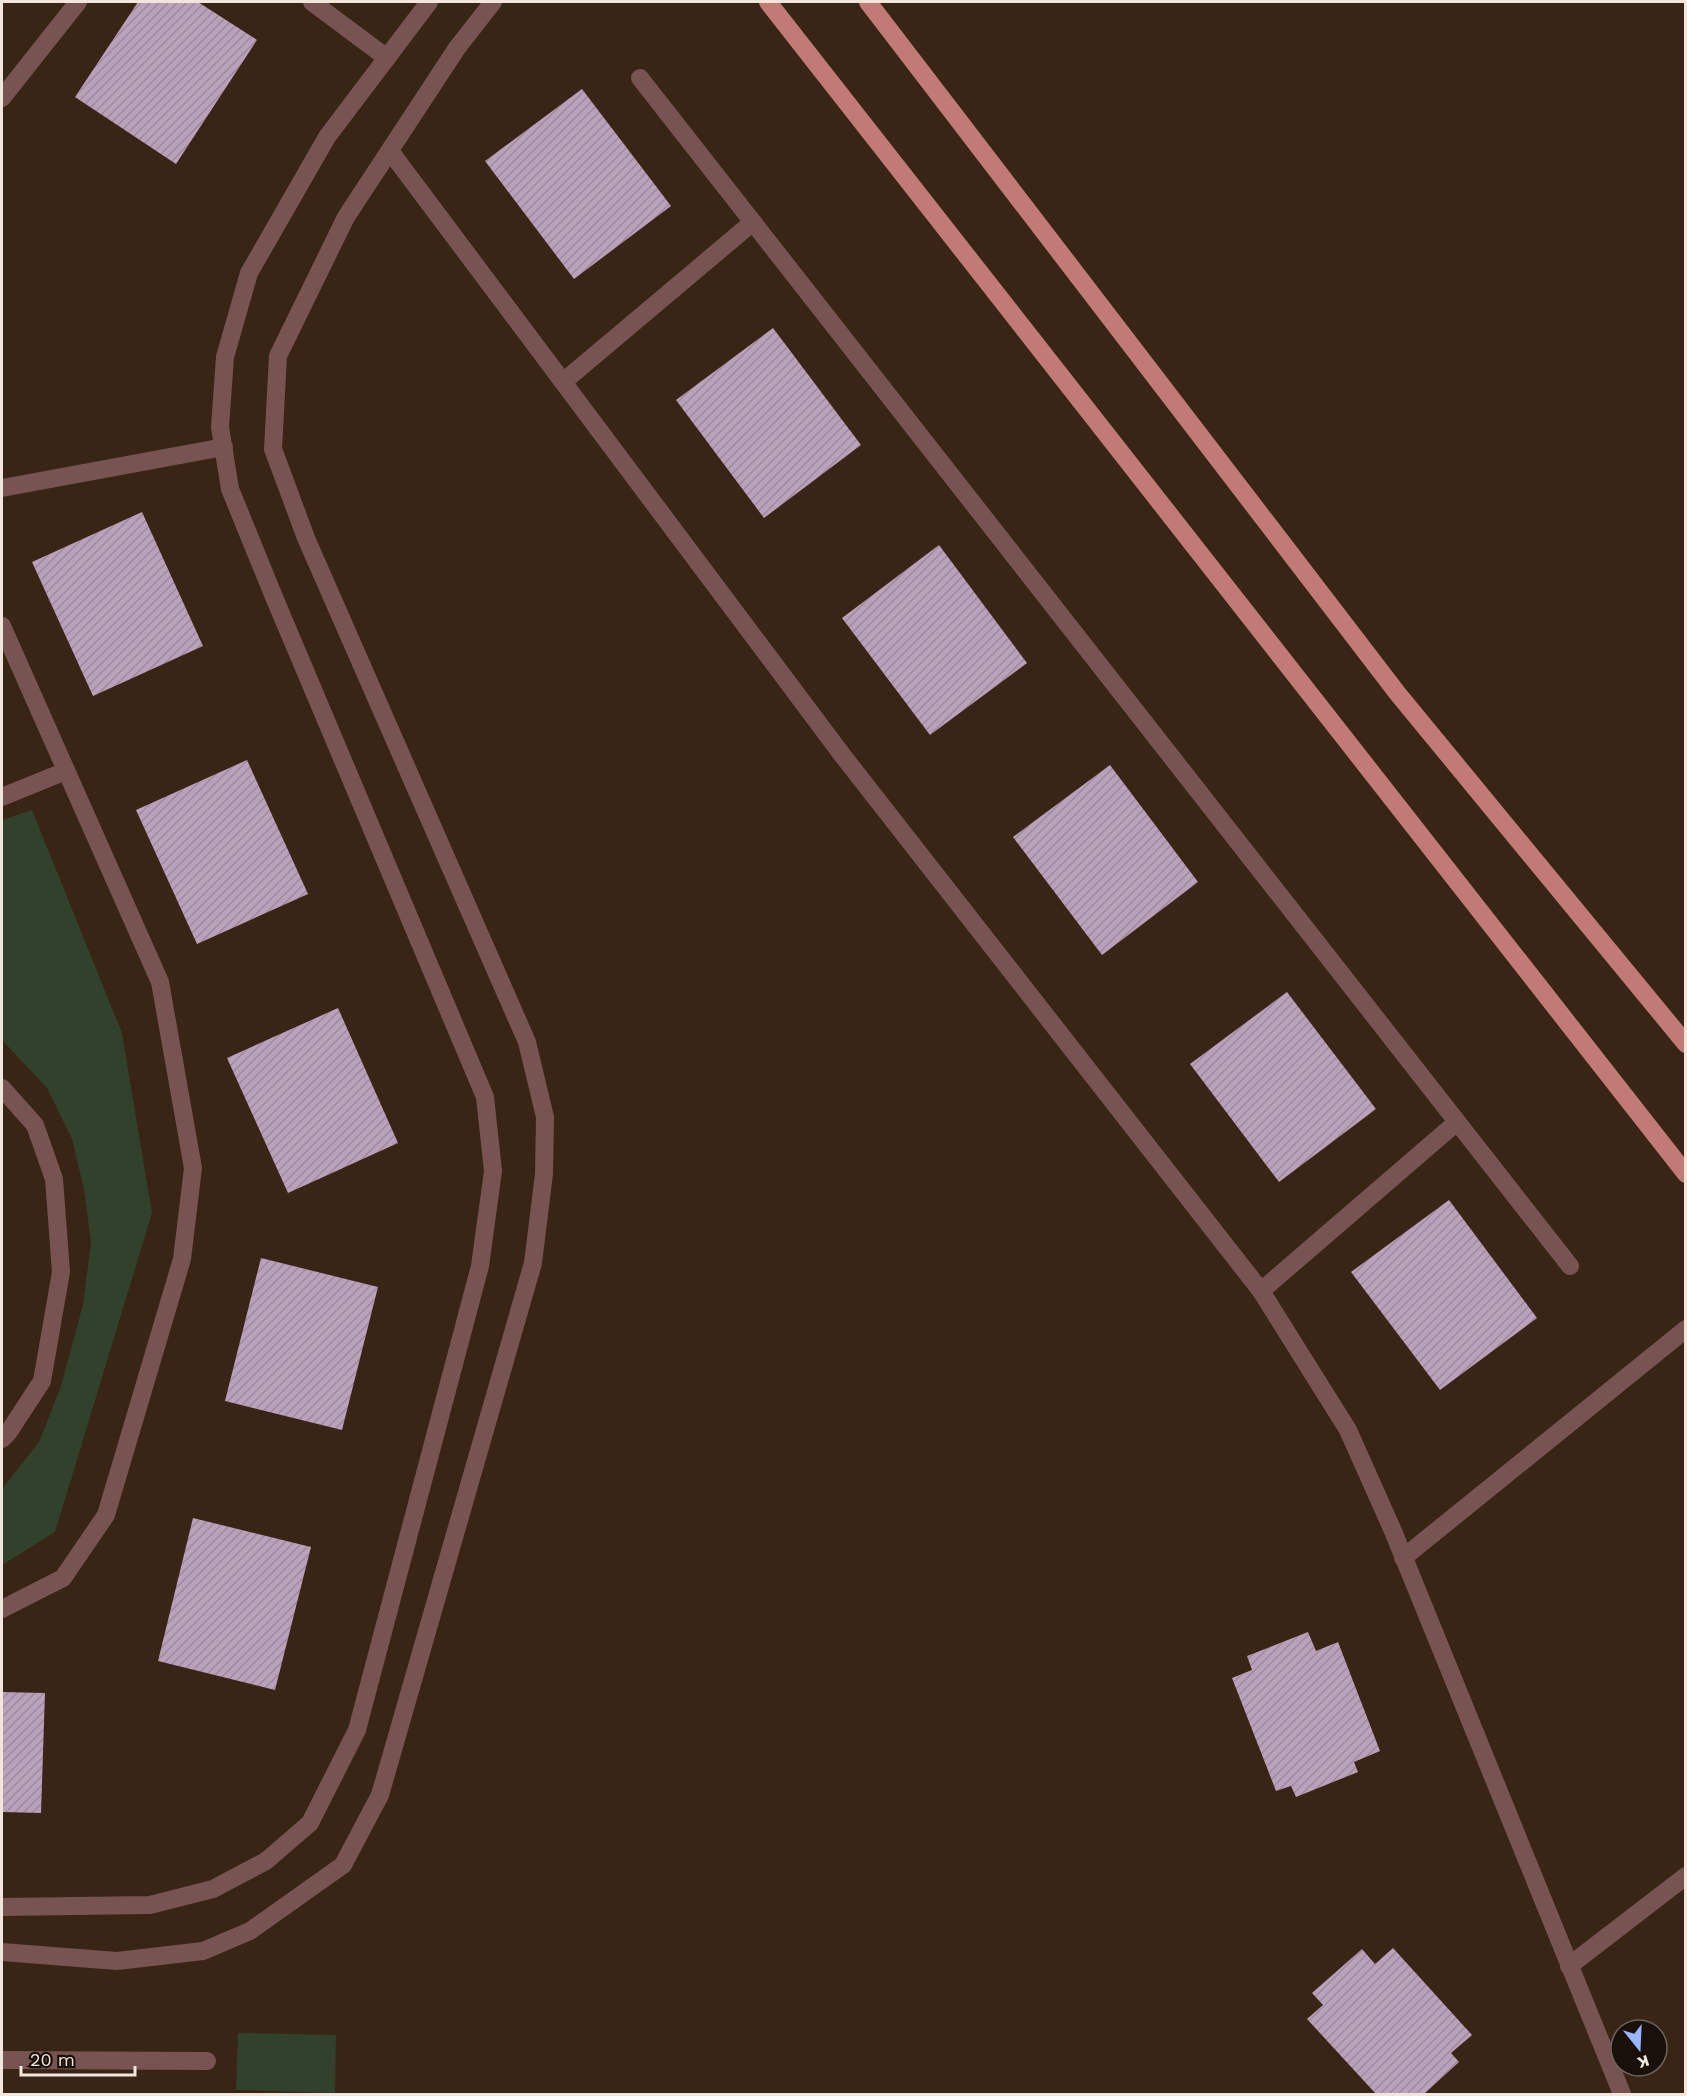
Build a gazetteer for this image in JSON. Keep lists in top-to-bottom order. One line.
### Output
{"scale_bar":"20 m","north":"bottom"}
